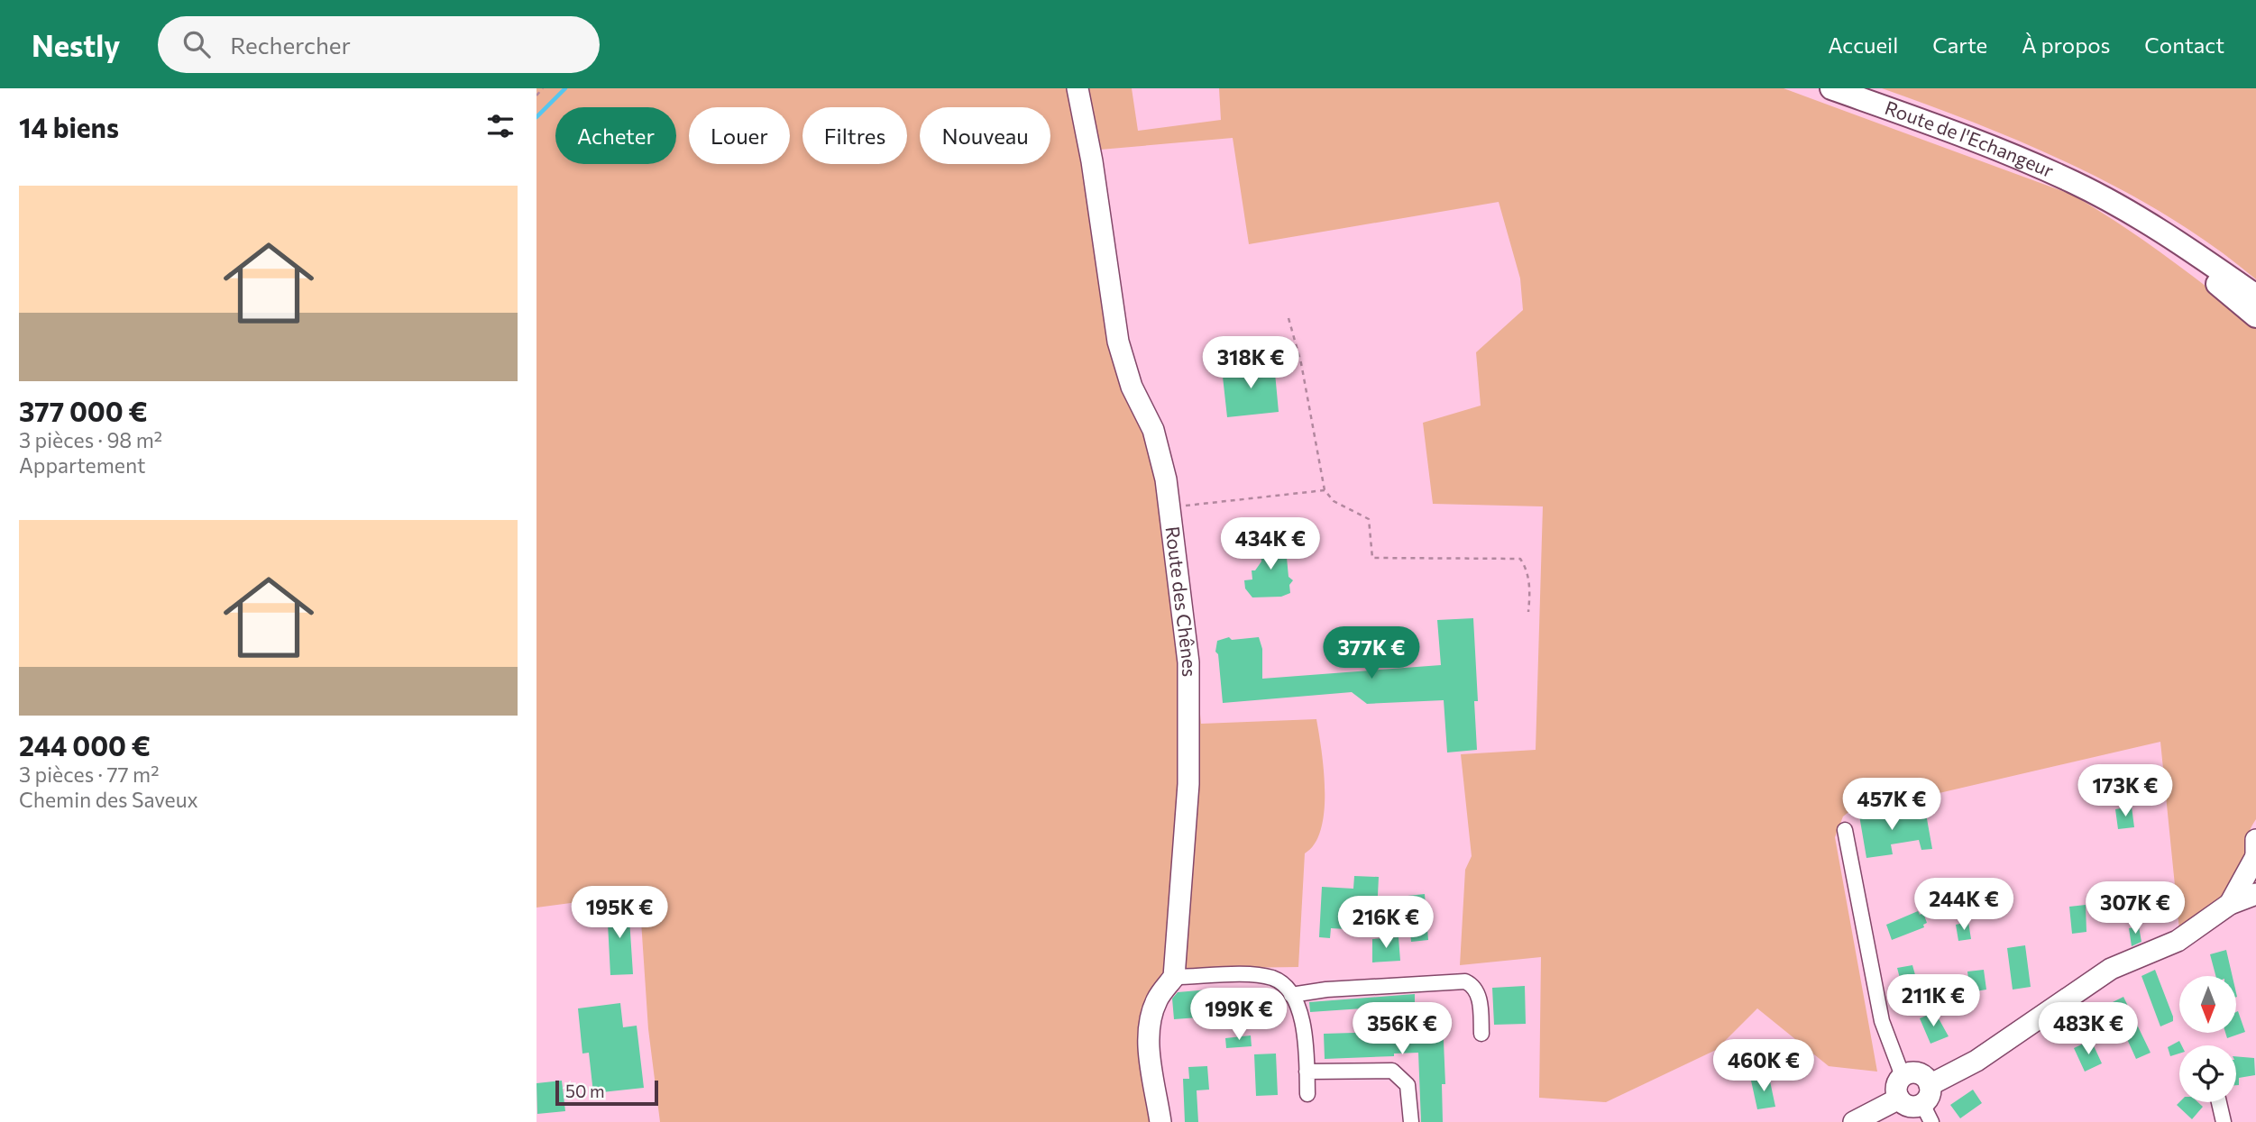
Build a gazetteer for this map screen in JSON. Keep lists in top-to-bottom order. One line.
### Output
{"streets":{"main road":["Route de l'Echangeur"],"street":["Route des Chênes"]},"scale_bar":"50 m","north":"bottom","page":{"header":"Nestly","search":"Rechercher","nav":["Accueil","Carte","À propos","Contact"],"heading":"14 biens","chip":["Acheter","Louer","Filtres","Nouveau"],"list":[{"name":"377 000 €","note":"3 pièces · 98 m² · Appartement"},{"name":"244 000 €","note":"3 pièces · 77 m² · Chemin des Saveux"}],"price":["318K €","434K €","377K €","173K €","457K €","244K €","307K €","195K €","216K €","211K €","199K €","356K €","483K €","460K €"],"scale":"50 m"}}
